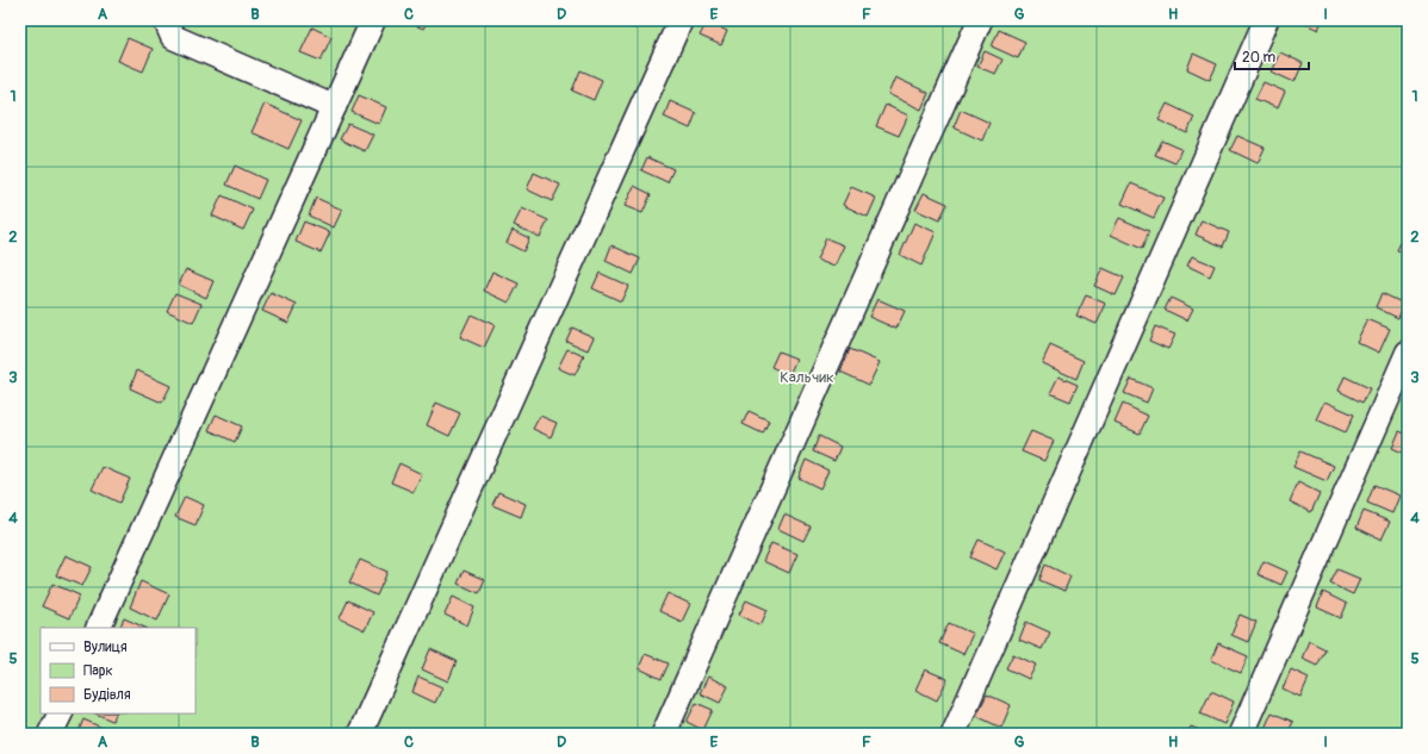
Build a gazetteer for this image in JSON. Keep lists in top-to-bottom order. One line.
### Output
{"parks":["Кальчик"],"legend":["Вулиця","Парк","Будівля"],"scale_bar":"20 m","grid":{"columns":["A","B","C","D","E","F","G","H","I"],"rows":["1","2","3","4","5"]}}
